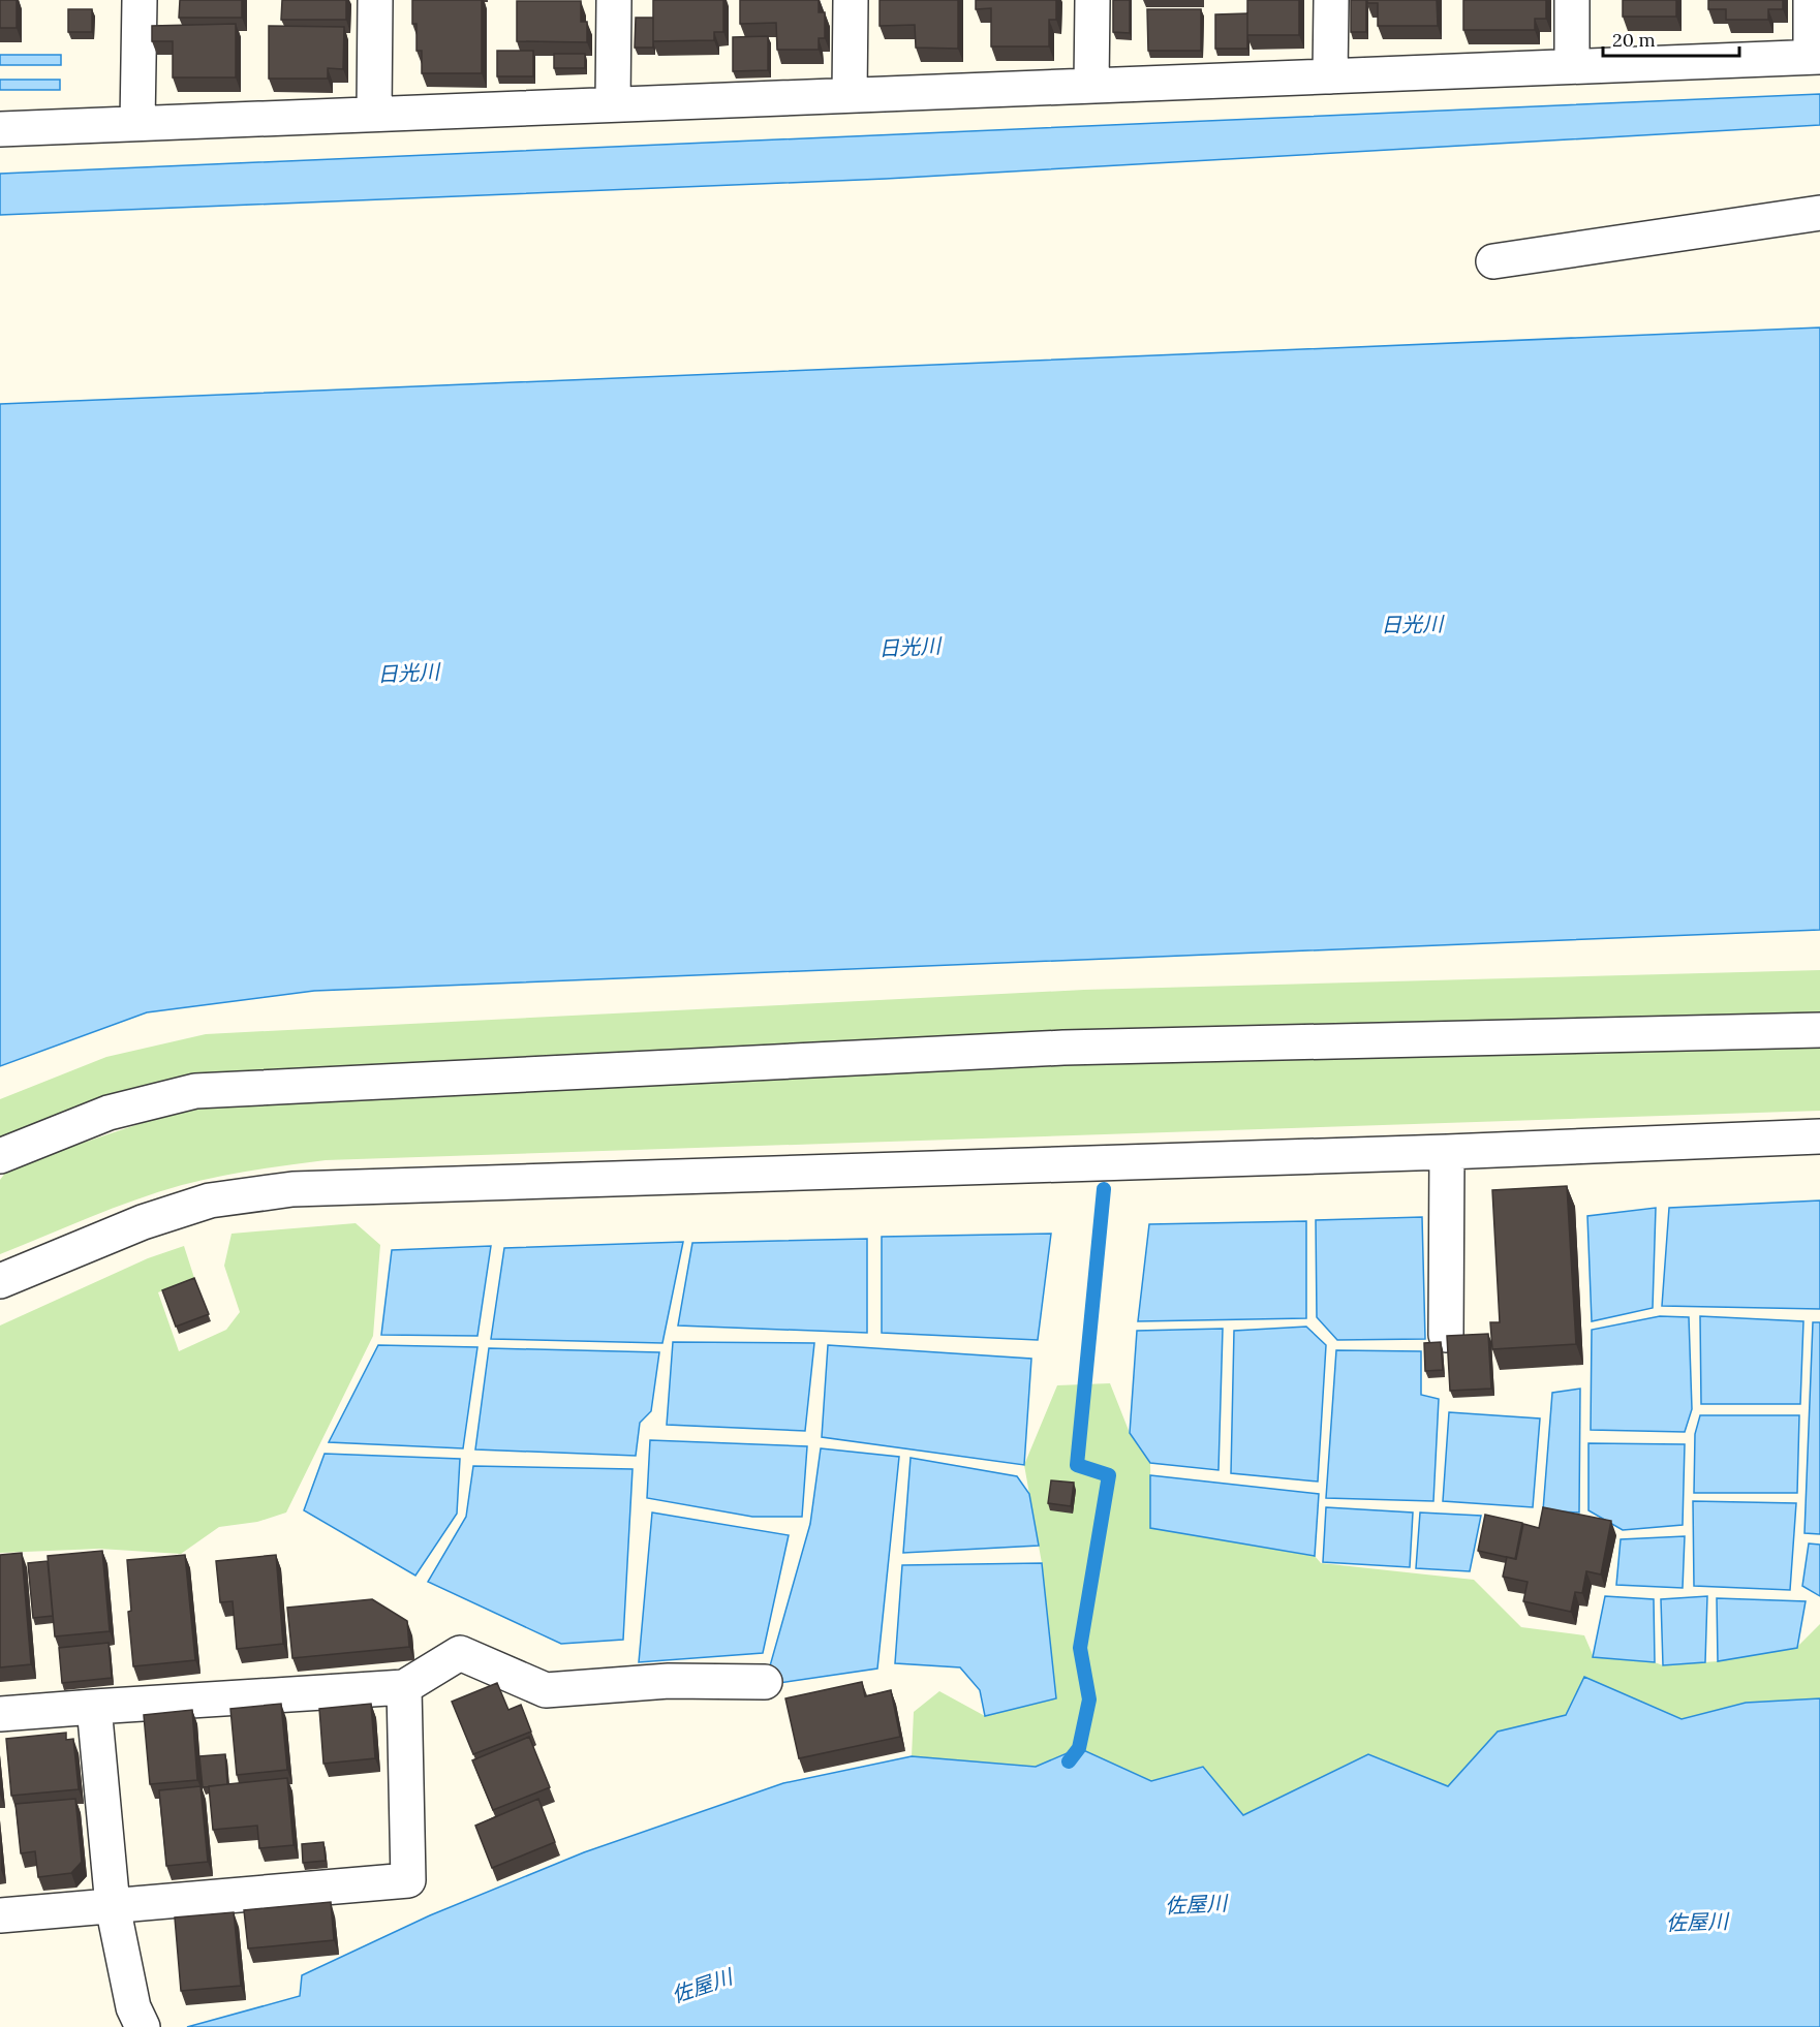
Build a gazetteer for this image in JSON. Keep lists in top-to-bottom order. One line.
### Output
{"water":["日光川","佐屋川"],"scale_bar":"20 m"}
